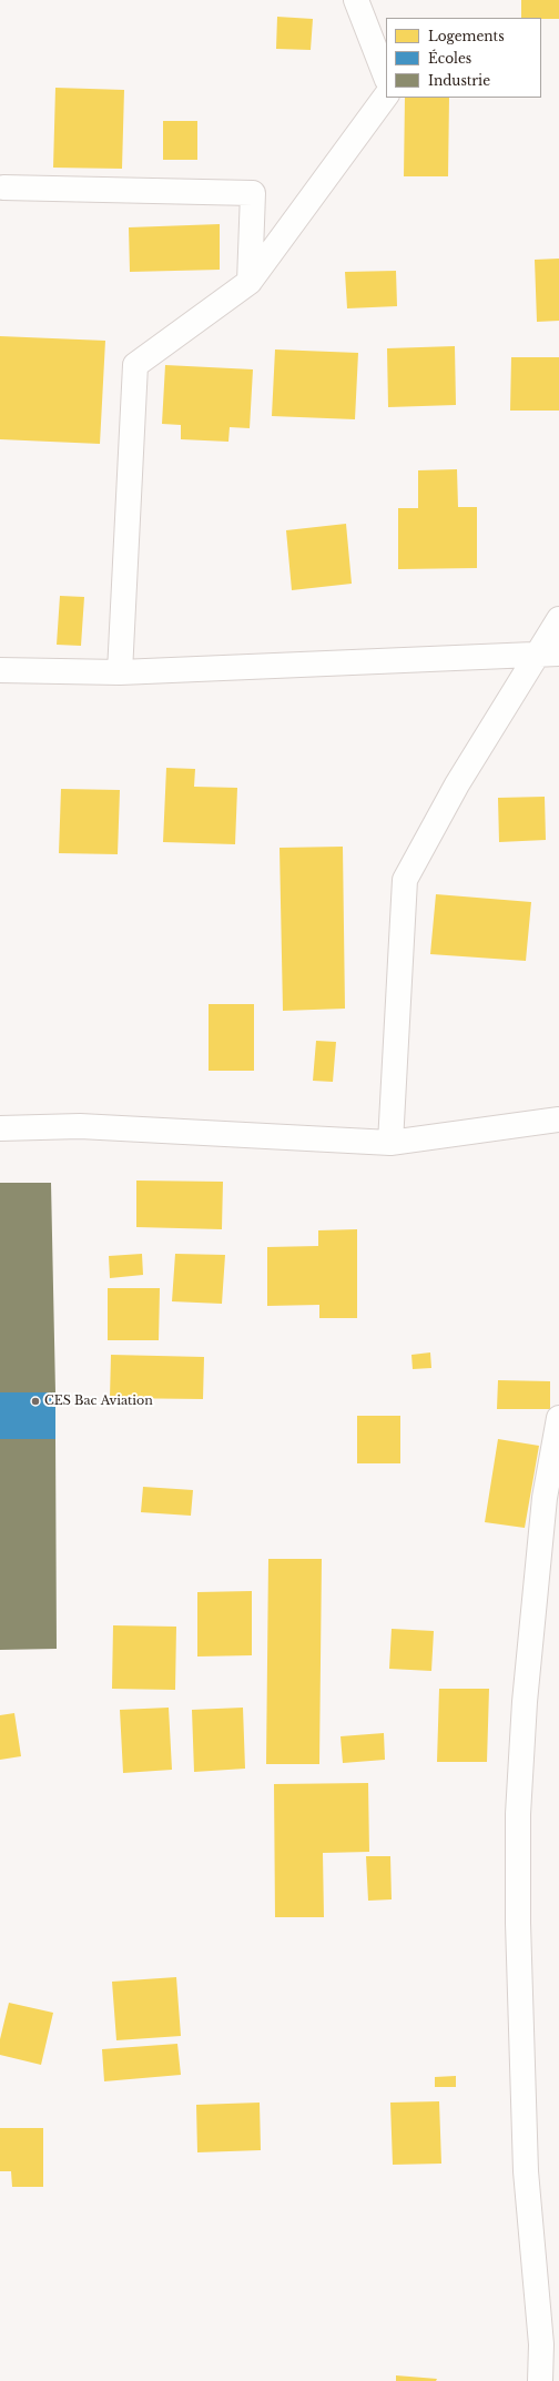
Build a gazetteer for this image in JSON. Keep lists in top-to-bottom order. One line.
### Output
{"places":["CES Bac Aviation"],"legend":["Logements","Écoles","Industrie"]}
